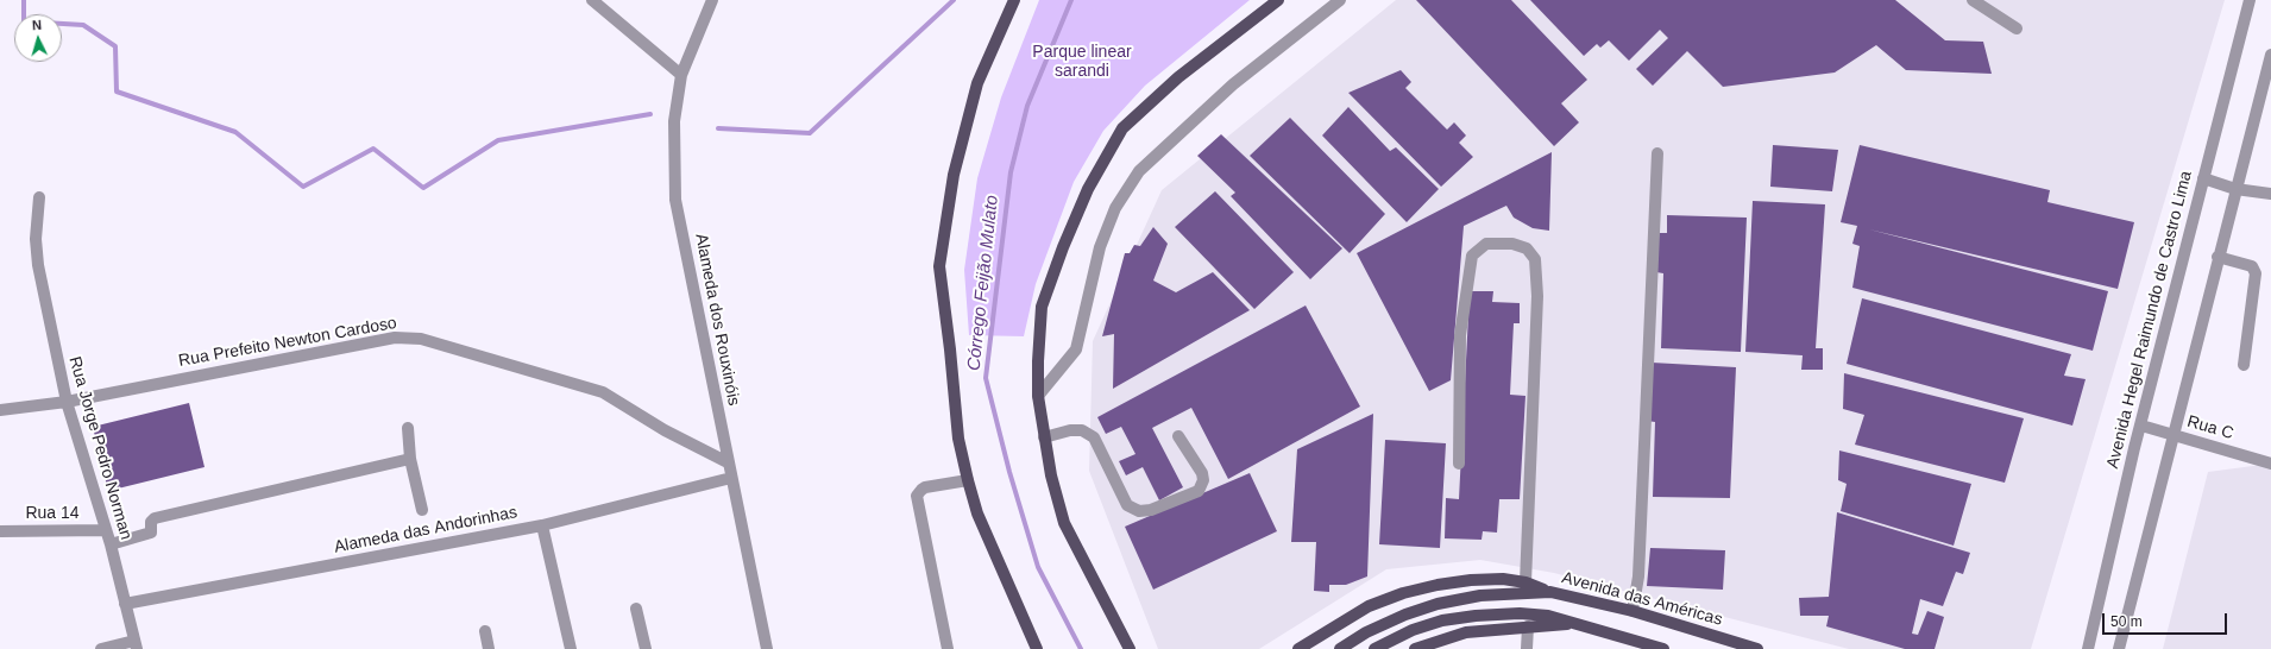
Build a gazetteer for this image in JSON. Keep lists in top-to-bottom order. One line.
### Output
{"streets":{"main road":["Avenida das Américas"],"street":["Alameda dos Rouxinóis","Avenida Hegel Raimundo de Castro Lima","Rua Prefeito Newton Cardoso","Rua C","Rua Jorge Pedro Norman","Rua 14","Alameda das Andorinhas"]},"crossings":[["Alameda dos Rouxinóis","Rua Prefeito Newton Cardoso"],["Alameda dos Rouxinóis","Alameda das Andorinhas"],["Avenida Hegel Raimundo de Castro Lima","Rua C"],["Rua Prefeito Newton Cardoso","Rua Jorge Pedro Norman"],["Rua Jorge Pedro Norman","Rua 14"],["Rua Jorge Pedro Norman","Alameda das Andorinhas"]],"water":["Córrego Feijão Mulato"],"parks":["Parque linear sarandi"],"scale_bar":"50 m","north":"top"}
